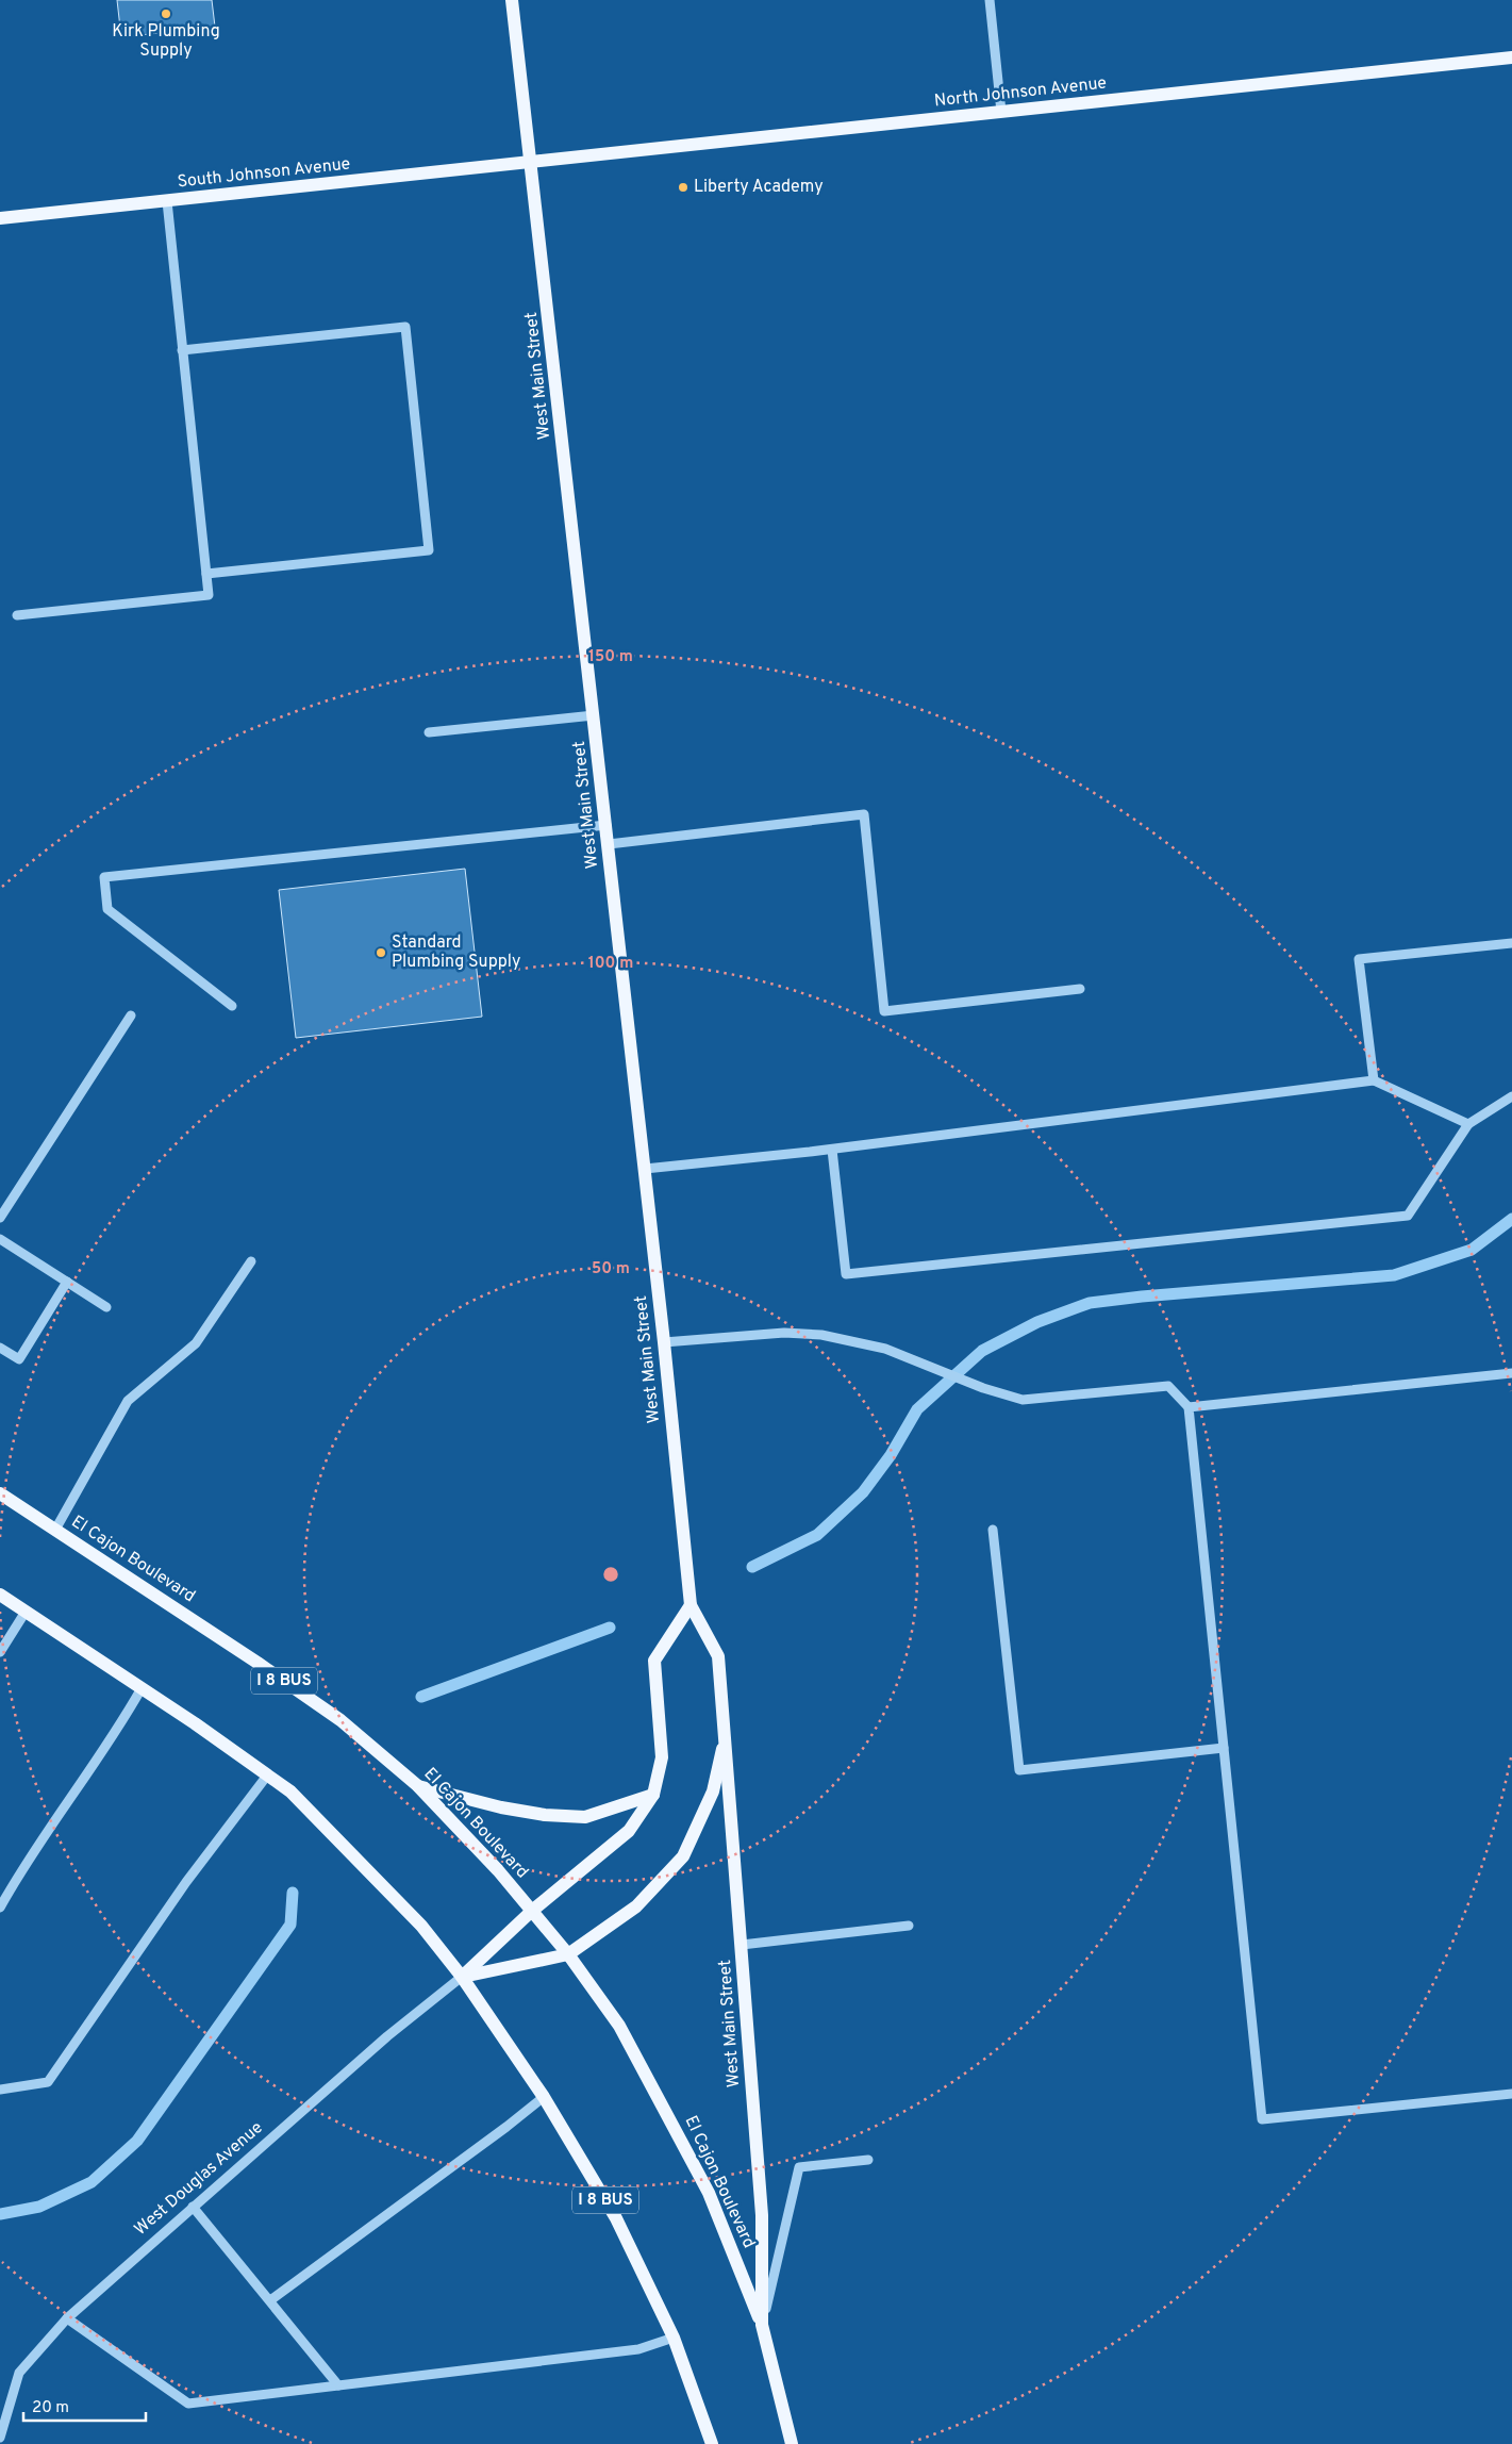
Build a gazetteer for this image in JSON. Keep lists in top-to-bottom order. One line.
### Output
{"streets":{"main road":["North Johnson Avenue","South Johnson Avenue","West Main Street","El Cajon Boulevard","I 8 BUS","West Douglas Avenue"]},"crossings":[["North Johnson Avenue","South Johnson Avenue"],["North Johnson Avenue","West Main Street"],["South Johnson Avenue","West Main Street"],["West Main Street","El Cajon Boulevard"],["West Main Street","West Douglas Avenue"],["El Cajon Boulevard","West Douglas Avenue"],["I 8 BUS","West Douglas Avenue"]],"places":["Kirk Plumbing Supply","Liberty Academy","Standard Plumbing Supply"],"scale_bar":"20 m","rings":["150 m","100 m","50 m"]}
